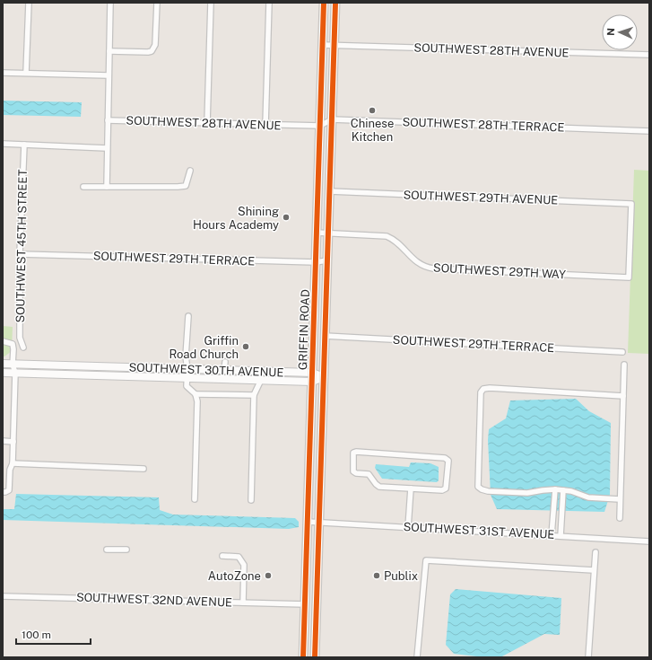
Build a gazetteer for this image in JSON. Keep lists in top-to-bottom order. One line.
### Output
{"streets":{"main road":["GRIFFIN ROAD","SOUTHWEST 30TH AVENUE"],"street":["SOUTHWEST 28TH AVENUE","SOUTHWEST 28TH TERRACE","SOUTHWEST 29TH AVENUE","SOUTHWEST 45TH STREET","SOUTHWEST 29TH TERRACE","SOUTHWEST 29TH WAY","SOUTHWEST 31ST AVENUE","SOUTHWEST 32ND AVENUE"]},"crossings":[["SOUTHWEST 28TH AVENUE","GRIFFIN ROAD"],["SOUTHWEST 28TH TERRACE","GRIFFIN ROAD"],["SOUTHWEST 29TH AVENUE","SOUTHWEST 29TH WAY"],["SOUTHWEST 29TH AVENUE","GRIFFIN ROAD"],["SOUTHWEST 45TH STREET","SOUTHWEST 29TH TERRACE"],["SOUTHWEST 29TH TERRACE","GRIFFIN ROAD"],["SOUTHWEST 29TH WAY","GRIFFIN ROAD"],["GRIFFIN ROAD","SOUTHWEST 30TH AVENUE"],["GRIFFIN ROAD","SOUTHWEST 31ST AVENUE"],["GRIFFIN ROAD","SOUTHWEST 32ND AVENUE"]],"places":["Chinese Kitchen","Shining Hours Academy","Griffin Road Church","AutoZone","Publix"],"scale_bar":"100 m","north":"left"}
